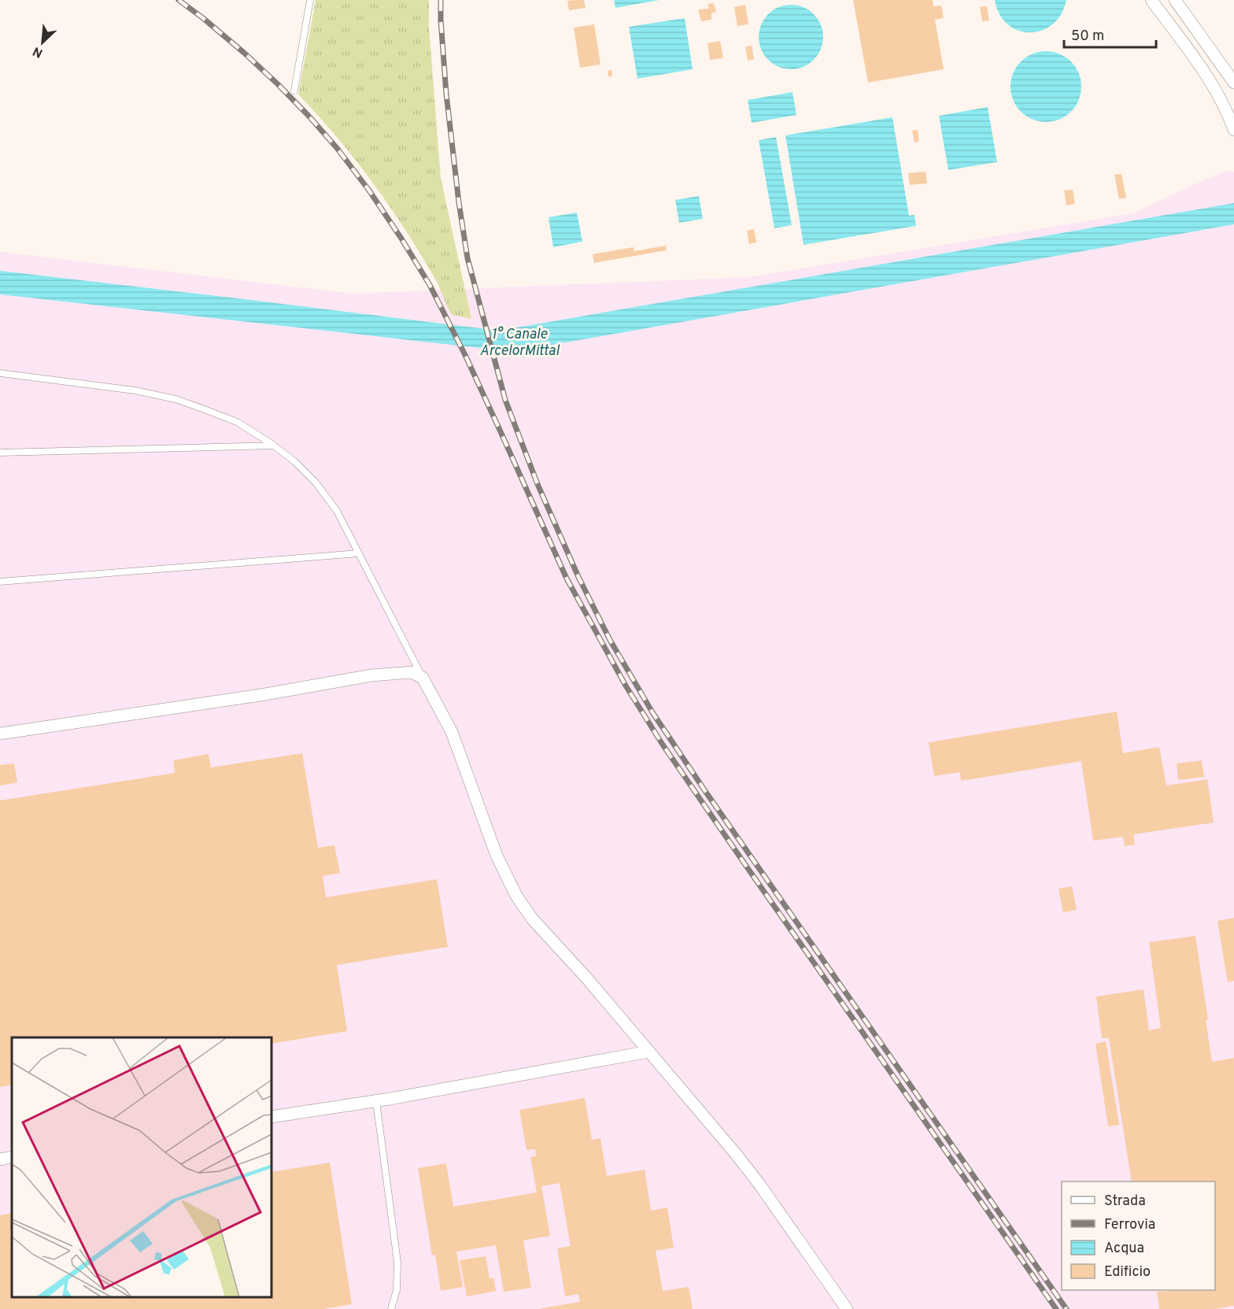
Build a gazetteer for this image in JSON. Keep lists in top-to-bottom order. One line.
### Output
{"water":["1° Canale ArcelorMittal"],"legend":["Strada","Ferrovia","Acqua","Edificio"],"scale_bar":"50 m","north":"bottom left"}
